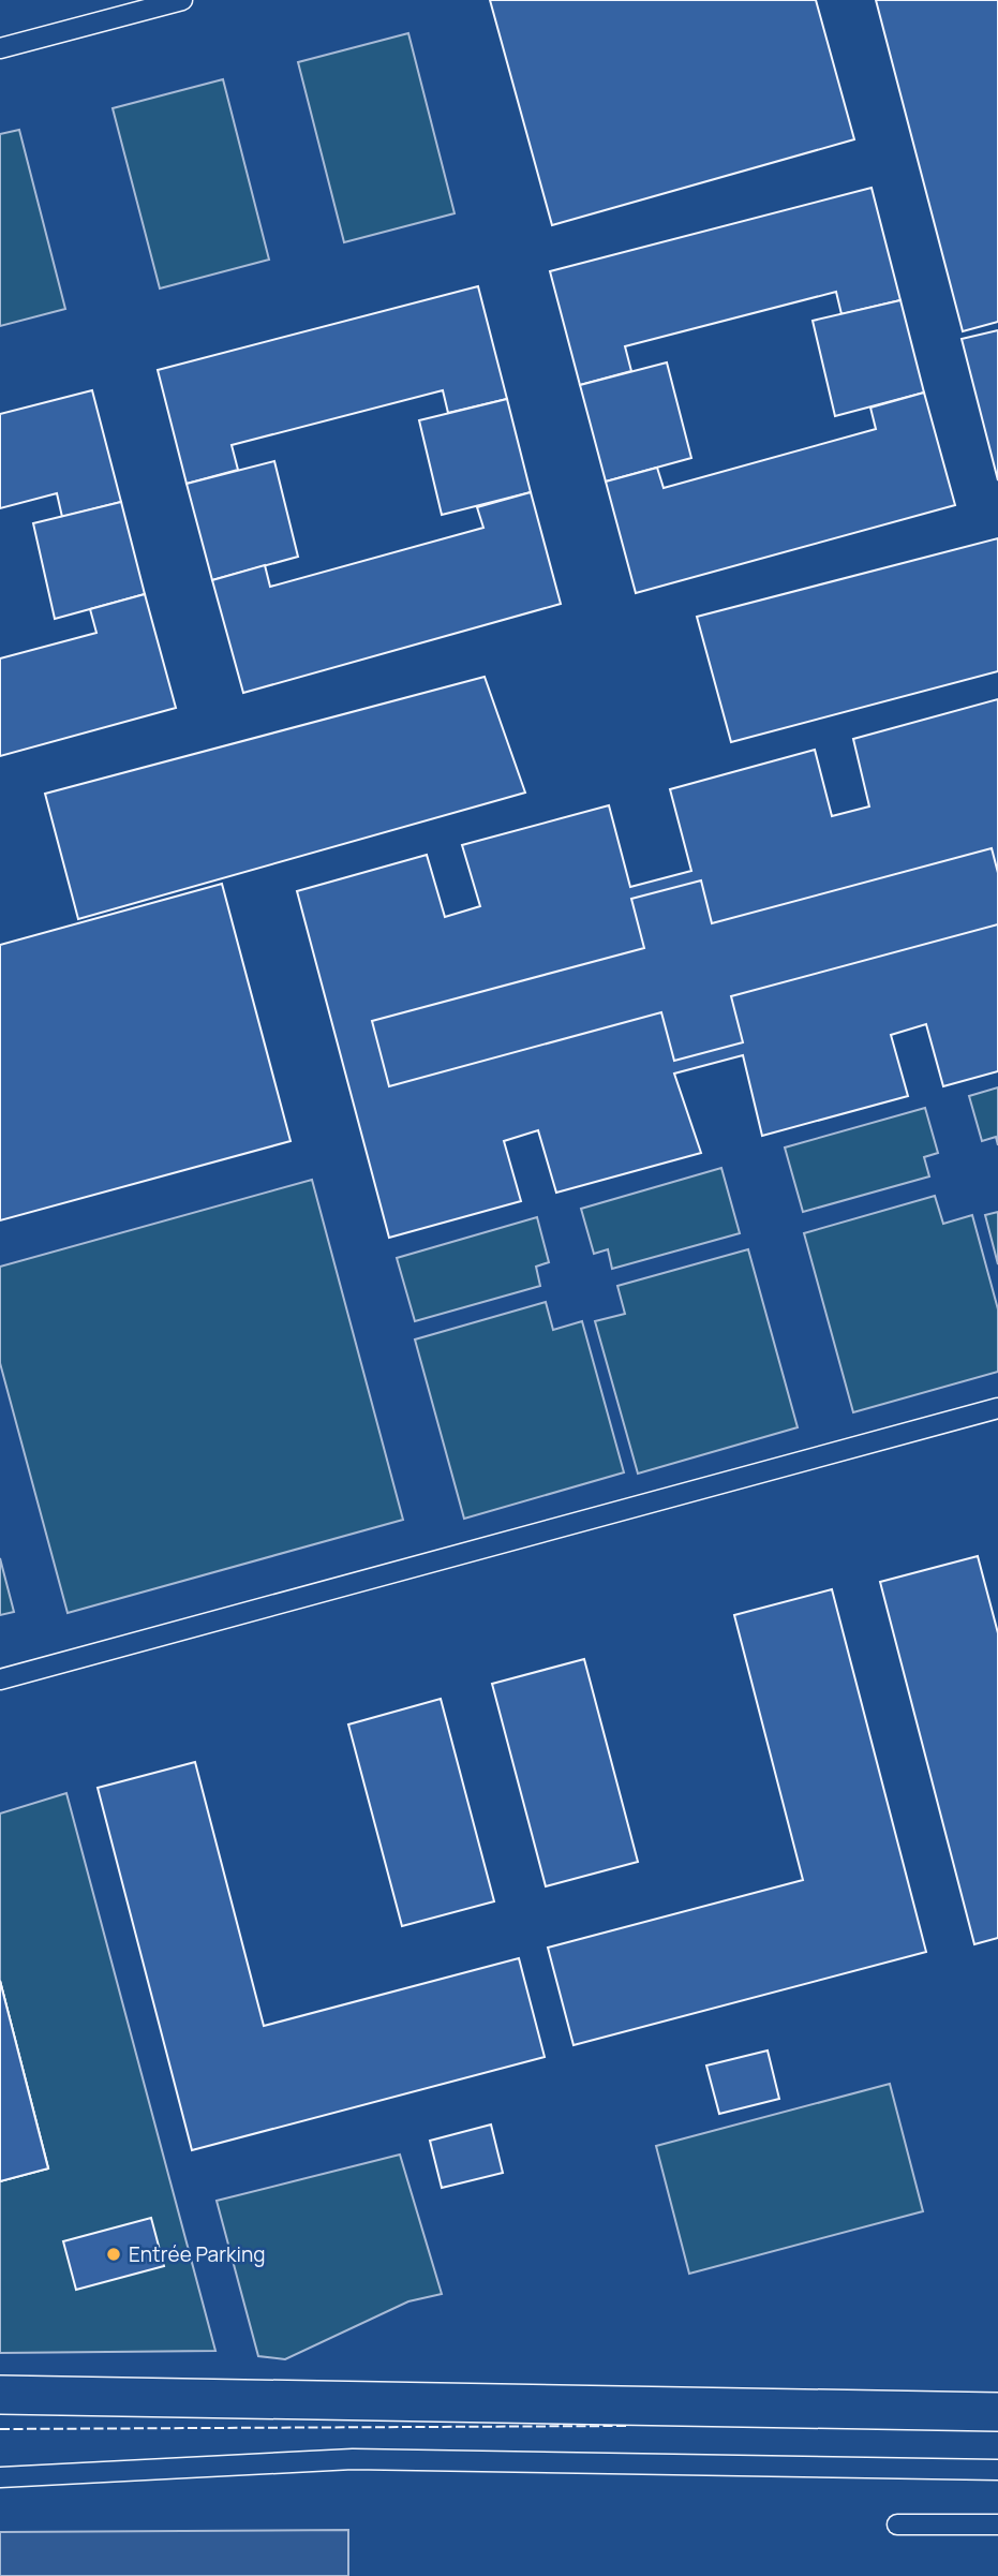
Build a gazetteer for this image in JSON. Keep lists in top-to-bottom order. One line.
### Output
{"places":["Entrée Parking"]}
